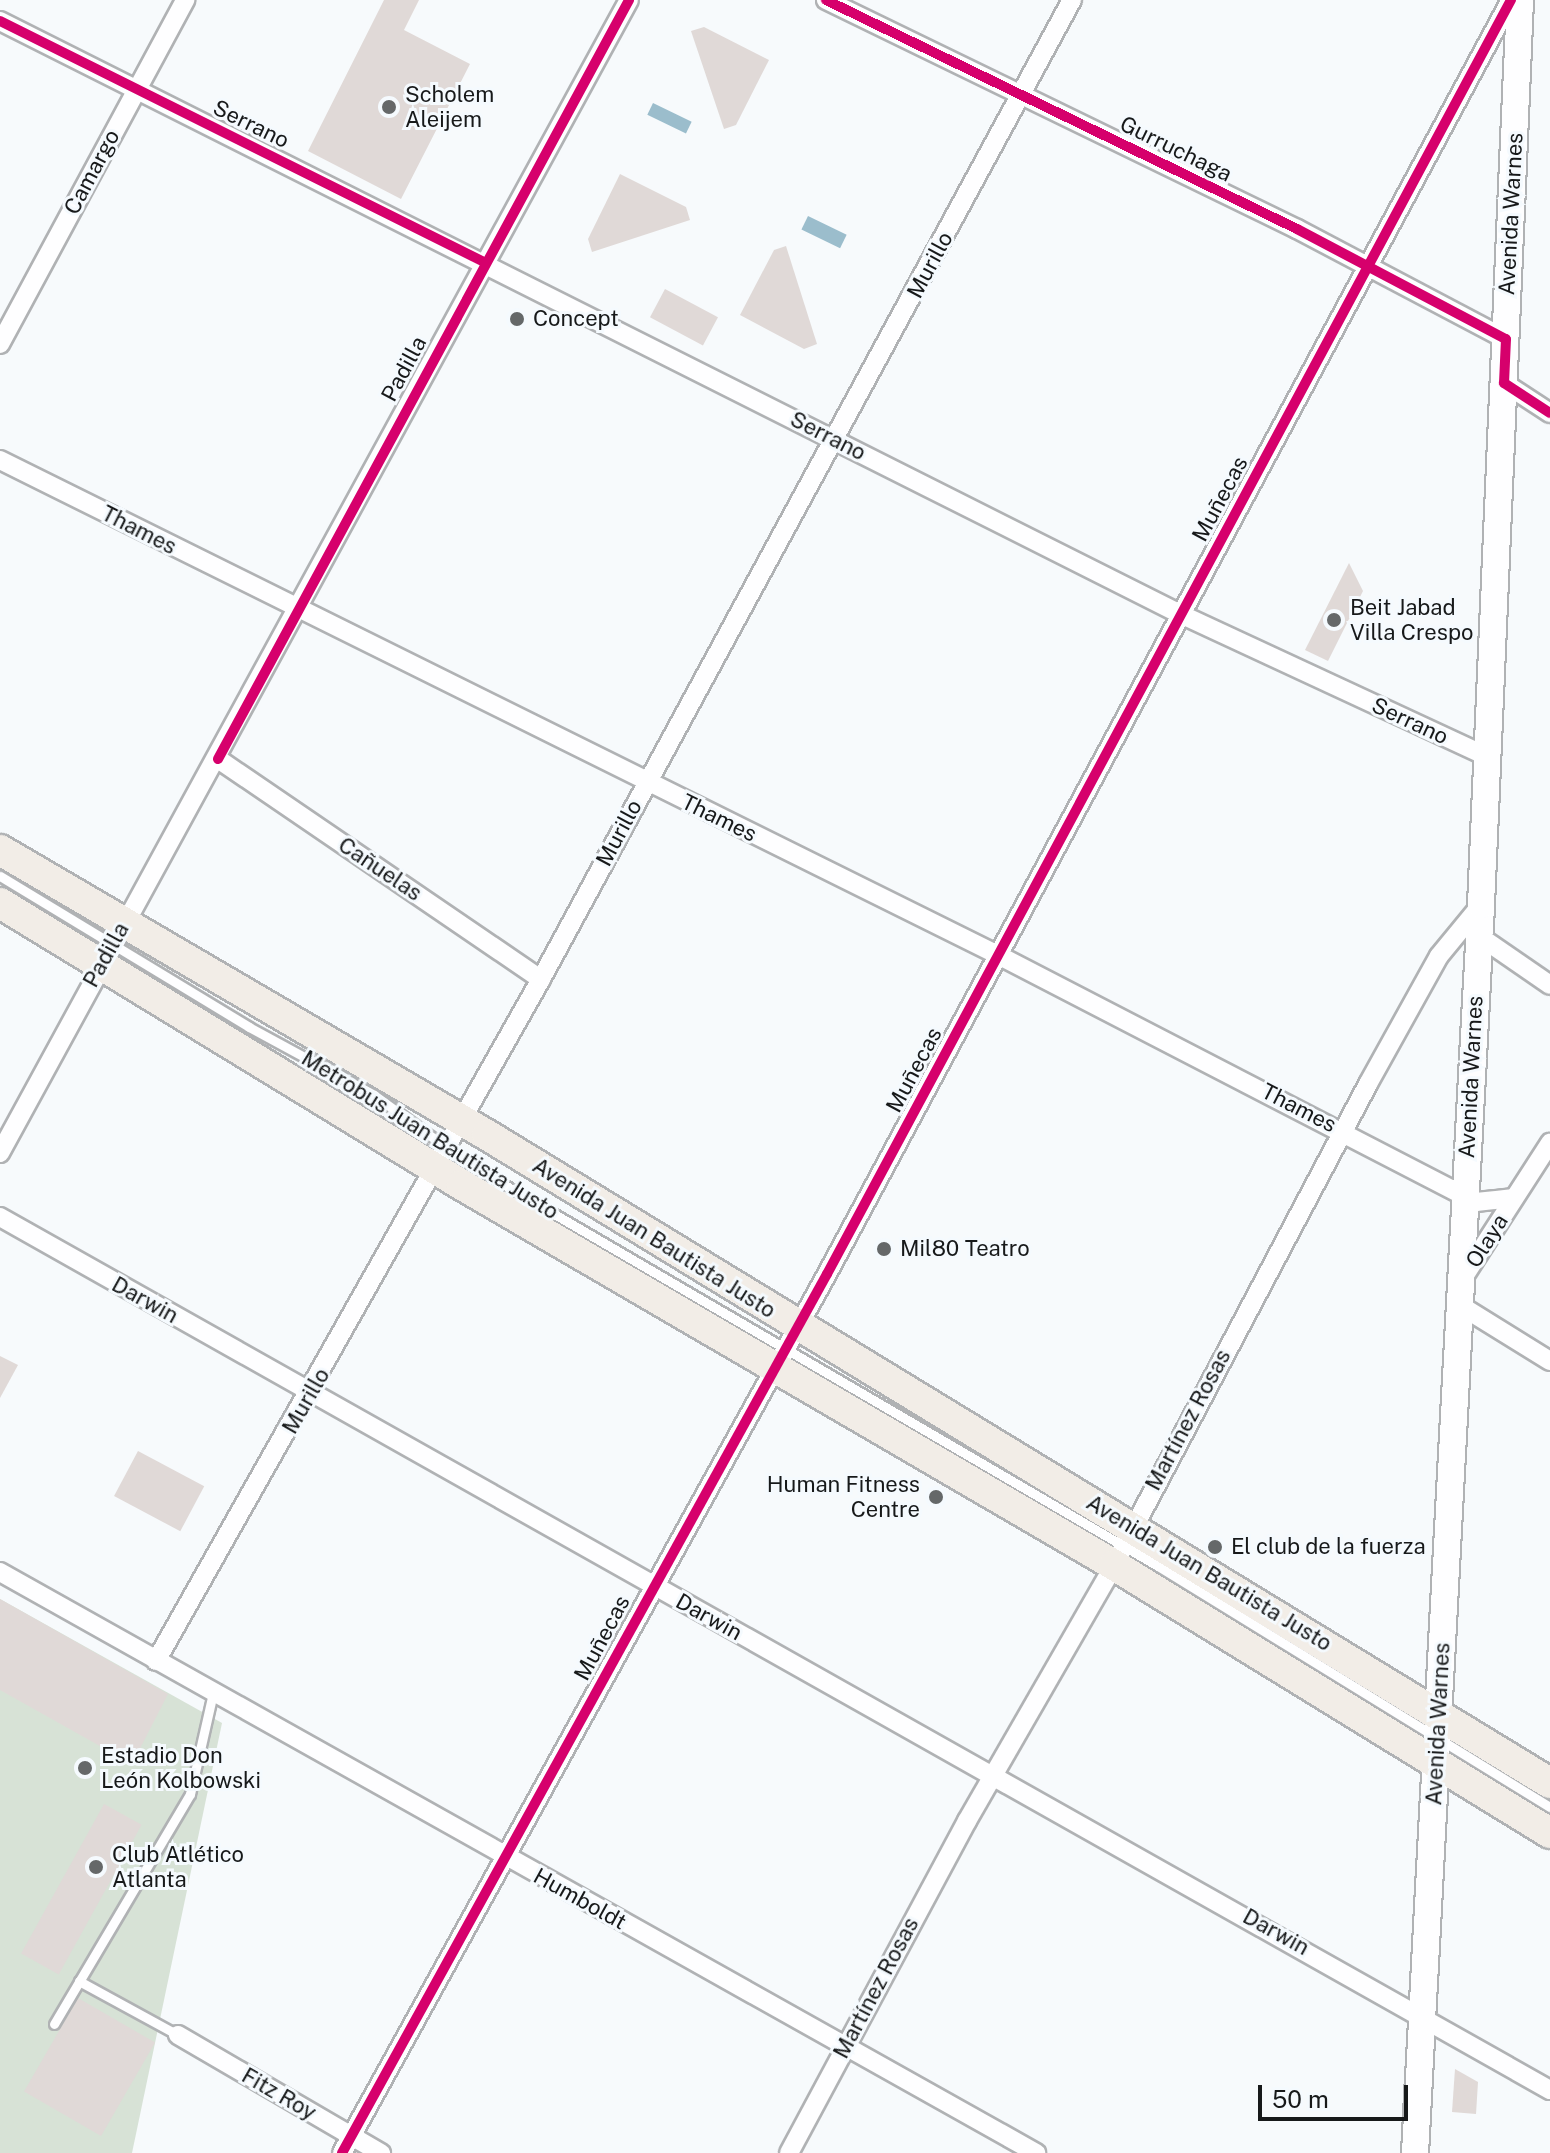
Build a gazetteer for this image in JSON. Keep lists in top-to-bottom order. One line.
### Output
{"streets":{"main road":["Avenida Warnes","Avenida Juan Bautista Justo"],"street":["Serrano","Gurruchaga","Camargo","Murillo","Padilla","Muñecas","Thames","Cañuelas","Olaya","Darwin","Martínez Rosas","Humboldt","Fitz Roy"]},"crossings":[["Serrano","Camargo"],["Serrano","Avenida Warnes"],["Serrano","Murillo"],["Serrano","Padilla"],["Serrano","Muñecas"],["Gurruchaga","Avenida Warnes"],["Gurruchaga","Murillo"],["Gurruchaga","Muñecas"],["Avenida Warnes","Thames"],["Avenida Warnes","Avenida Juan Bautista Justo"],["Avenida Warnes","Olaya"],["Avenida Warnes","Darwin"],["Avenida Warnes","Martínez Rosas"],["Murillo","Thames"],["Murillo","Cañuelas"],["Murillo","Avenida Juan Bautista Justo"],["Murillo","Darwin"],["Murillo","Humboldt"],["Padilla","Thames"],["Padilla","Cañuelas"],["Padilla","Avenida Juan Bautista Justo"],["Muñecas","Thames"],["Muñecas","Avenida Juan Bautista Justo"],["Muñecas","Darwin"],["Muñecas","Humboldt"],["Muñecas","Fitz Roy"],["Thames","Olaya"],["Thames","Martínez Rosas"],["Avenida Juan Bautista Justo","Martínez Rosas"],["Darwin","Martínez Rosas"],["Martínez Rosas","Humboldt"]],"places":["Scholem Aleijem","Concept","Beit Jabad Villa Crespo","Mil80 Teatro","Human Fitness Centre","El club de la fuerza","Estadio Don León Kolbowski","Club Atlético Atlanta"],"scale_bar":"50 m"}
